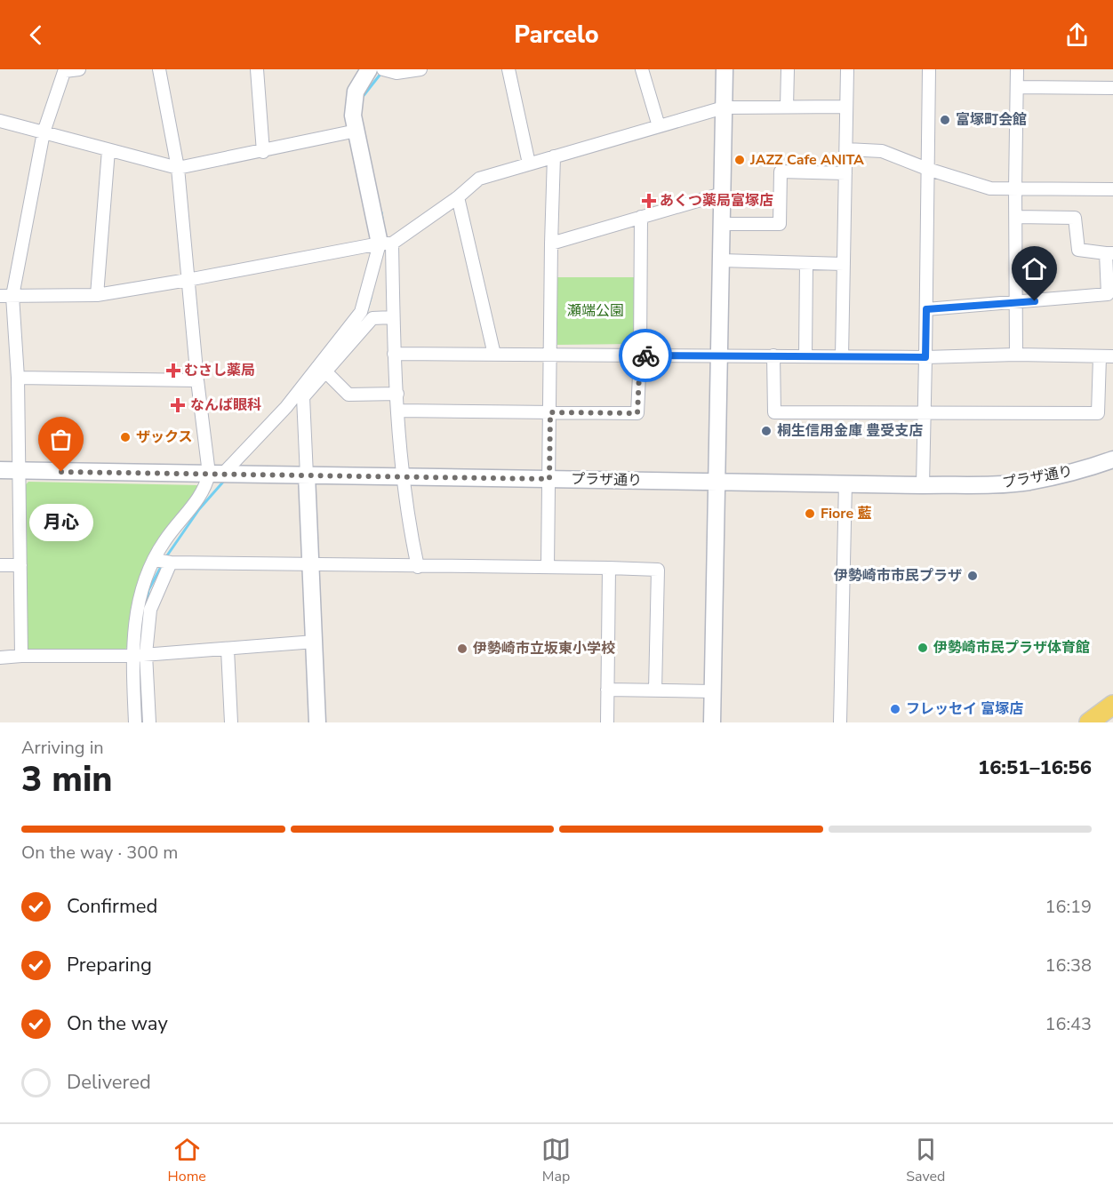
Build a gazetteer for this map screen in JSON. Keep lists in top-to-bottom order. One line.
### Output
{"streets":{"street":["プラザ通り"]},"parks":["瀬端公園"],"places":{"other":["富塚町会館","JAZZ Cafe ANITA","桐生信用金庫 豊受支店","ザックス","月心","Fiore 藍","伊勢崎市市民プラザ","伊勢崎市民プラザ体育館","伊勢崎市立坂東小学校","フレッセイ 富塚店"],"health":["あくつ薬局富塚店","むさし薬局","なんば眼科"]},"page":{"header":"Parcelo","bubble":"月心","heading":["3 min","Arriving in","16:51–16:56"],"bar":"On the way · 300 m","list":[["Confirmed","16:19"],["Preparing","16:38"],["On the way","16:43"],"Delivered"],"tabs":["Home","Map","Saved"]}}
